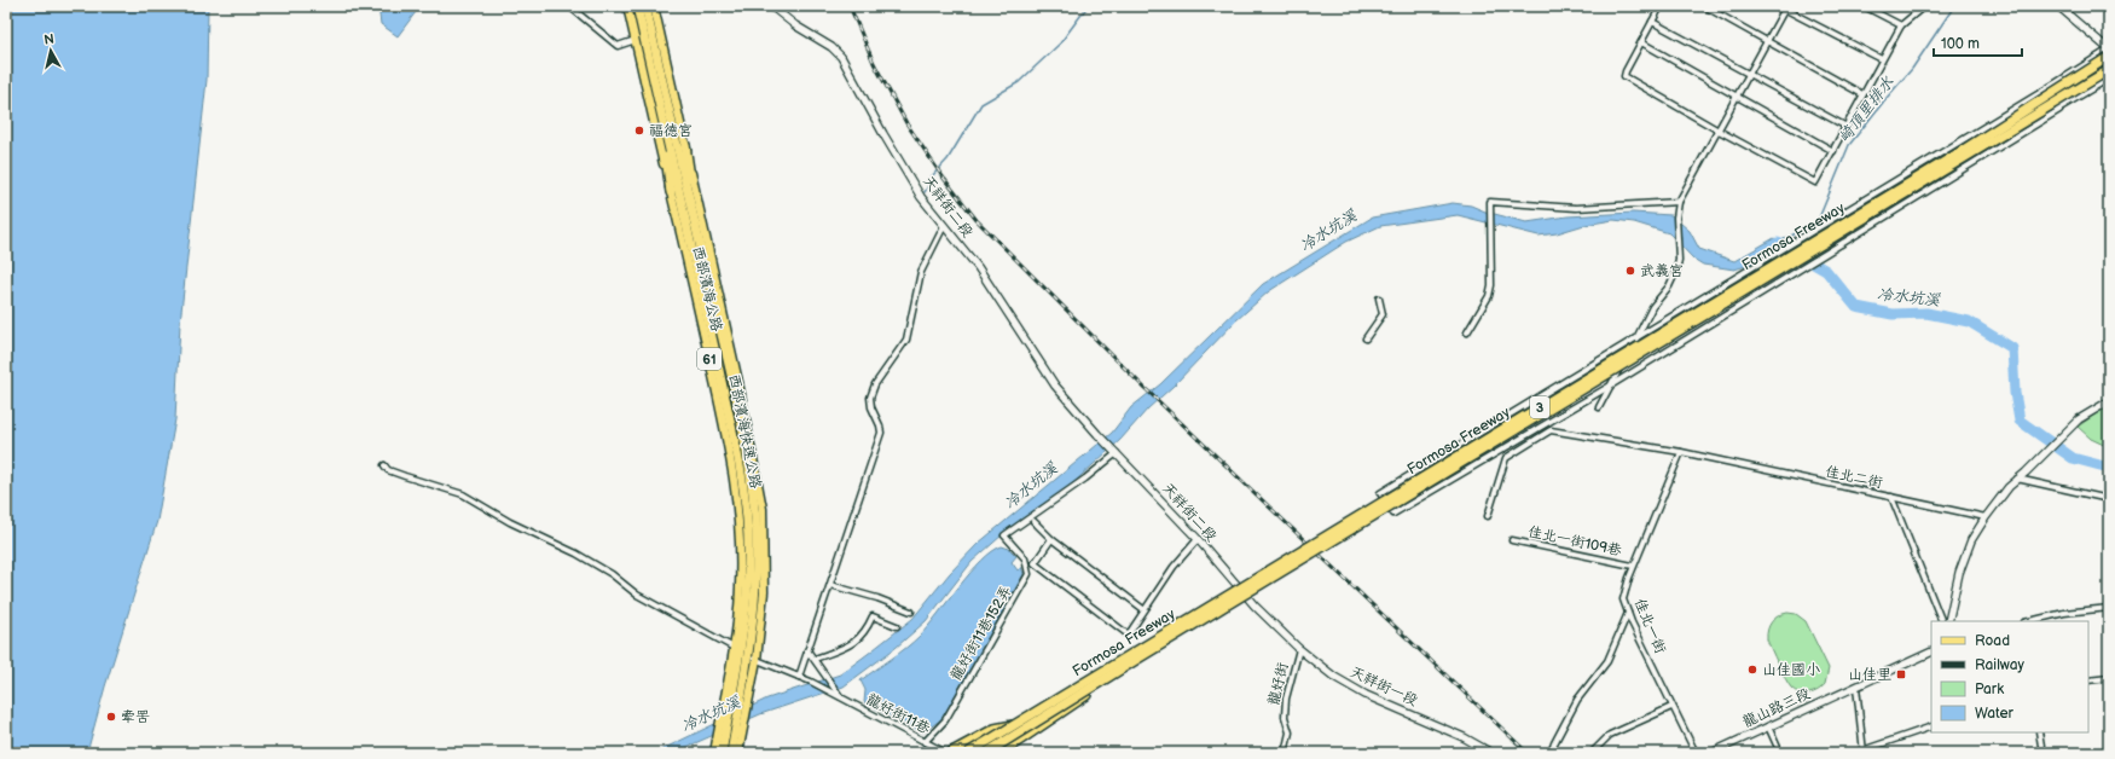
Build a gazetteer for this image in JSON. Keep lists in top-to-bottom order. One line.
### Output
{"streets":{"highway":["Formosa Freeway","61","3","西部濱海快速公路"],"main road":["西部濱海公路"],"street":["天祥街二段","佳北二街","佳北一街109巷","佳北一街","龍好街11巷152弄","龍好街","天祥街一段","龍山路三段","龍好街11巷"]},"crossings":[["天祥街二段","龍好街11巷152弄"],["天祥街二段","天祥街一段"],["西部濱海公路","西部濱海快速公路"],["西部濱海公路","龍好街11巷"],["西部濱海快速公路","龍好街11巷"],["佳北二街","佳北一街"],["佳北一街109巷","佳北一街"],["龍好街11巷152弄","龍好街11巷"],["龍好街","天祥街一段"]],"water":["崎頂里排水","冷水坑溪"],"places":{"other":["福德宮","武義宮","山佳國小","牽罟"],"transit":["山佳里"]},"legend":["Road","Railway","Park","Water"],"scale_bar":"100 m","north":"top"}
